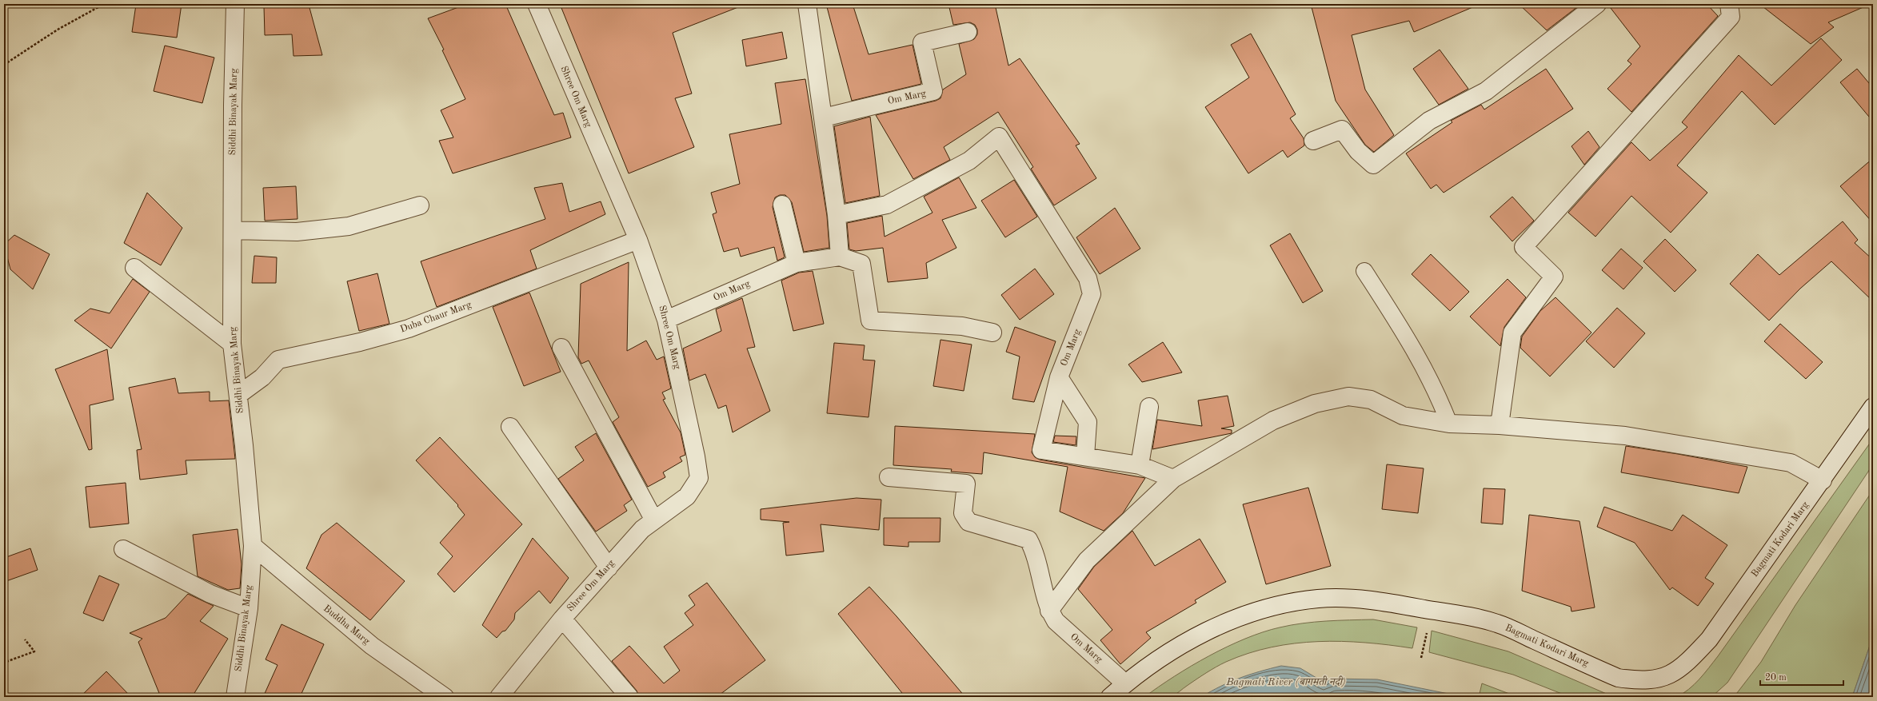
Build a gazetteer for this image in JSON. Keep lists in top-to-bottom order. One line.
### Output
{"streets":{"street":["Shree Om Marg","Om Marg","Siddhi Binayak Marg","Duba Chaur Marg","Bagmati Kodari Marg","Buddha Marg"]},"crossings":[["Shree Om Marg","Om Marg"],["Shree Om Marg","Duba Chaur Marg"],["Om Marg","Bagmati Kodari Marg"],["Siddhi Binayak Marg","Duba Chaur Marg"],["Siddhi Binayak Marg","Buddha Marg"]],"water":["Bagmati River (बागमती नदी)"],"scale_bar":"20 m"}
